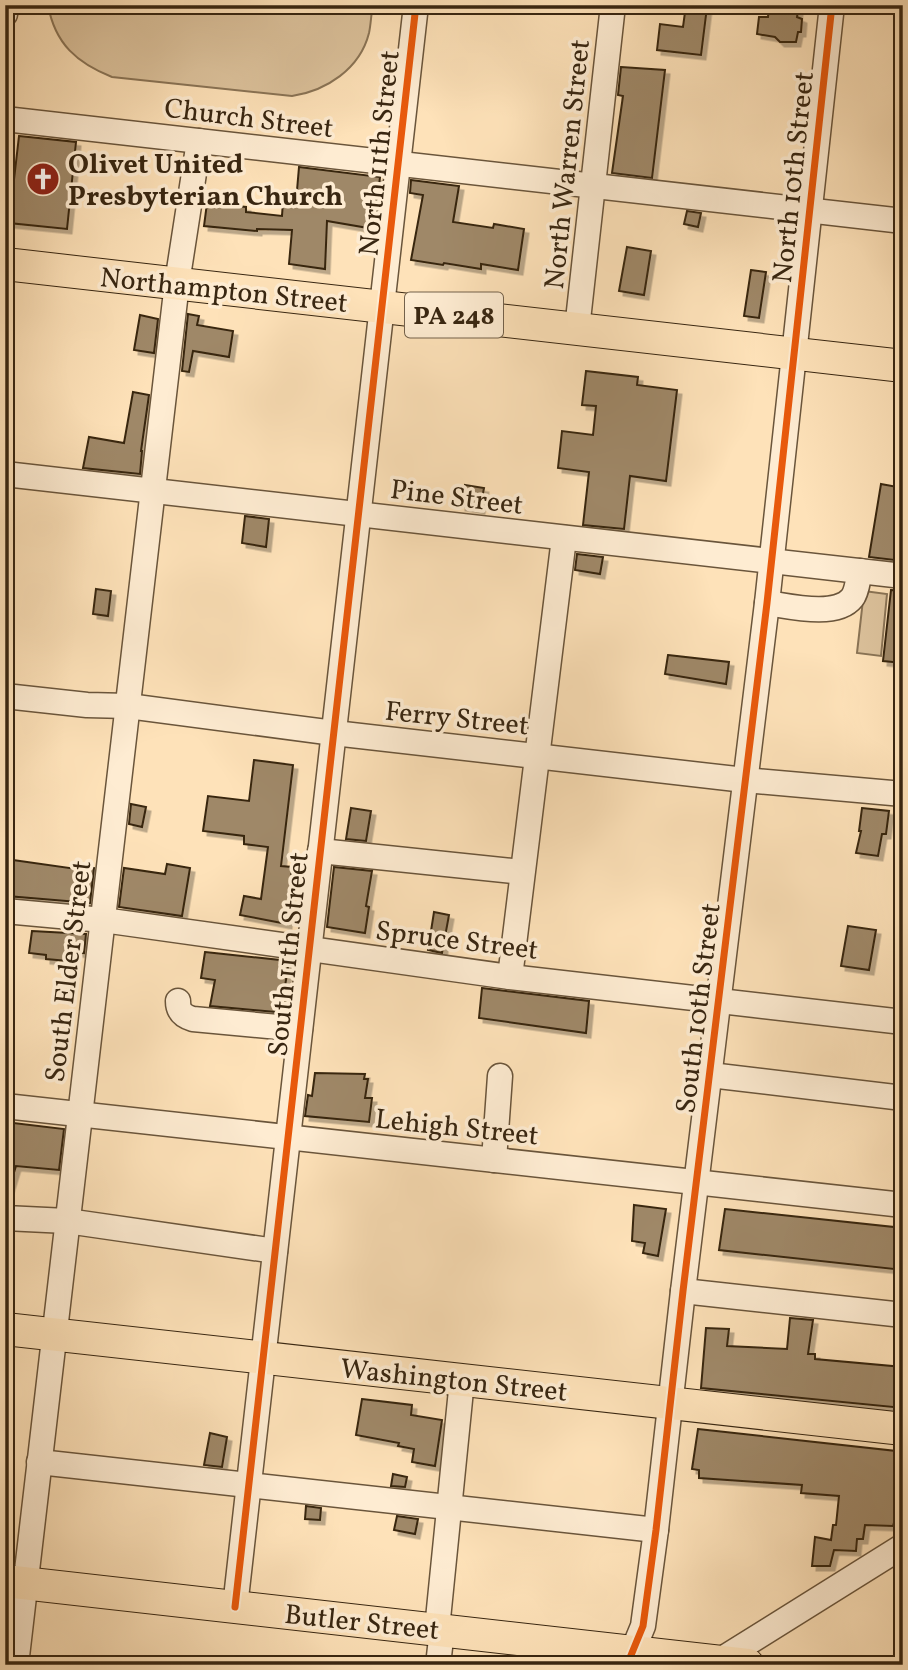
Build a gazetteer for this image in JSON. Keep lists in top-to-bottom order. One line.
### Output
{"streets":{"main road":["Northampton Street","PA 248","Washington Street","Butler Street"],"street":["Church Street","North 11th Street","North Warren Street","North 10th Street","Pine Street","Ferry Street","Spruce Street","South 11th Street","South Elder Street","South 10th Street","Lehigh Street"]},"crossings":[["Church Street","North 11th Street"],["Church Street","North Warren Street"],["Church Street","North 10th Street"],["Church Street","South Elder Street"],["North 11th Street","Northampton Street"],["North 11th Street","South 11th Street"],["North Warren Street","Northampton Street"],["North 10th Street","Northampton Street"],["North 10th Street","South 10th Street"],["Northampton Street","South 11th Street"],["Northampton Street","South Elder Street"],["Northampton Street","South 10th Street"],["Pine Street","South 11th Street"],["Pine Street","South Elder Street"],["Pine Street","South 10th Street"],["Ferry Street","South 11th Street"],["Ferry Street","South Elder Street"],["Ferry Street","South 10th Street"],["Spruce Street","South 11th Street"],["Spruce Street","South Elder Street"],["Spruce Street","South 10th Street"],["South 11th Street","Lehigh Street"],["South 11th Street","Washington Street"],["South 11th Street","Butler Street"],["South Elder Street","Lehigh Street"],["South Elder Street","Washington Street"],["South Elder Street","Butler Street"],["South 10th Street","Lehigh Street"],["South 10th Street","Washington Street"],["South 10th Street","Butler Street"]],"places":{"church":["Olivet United Presbyterian Church"]}}
